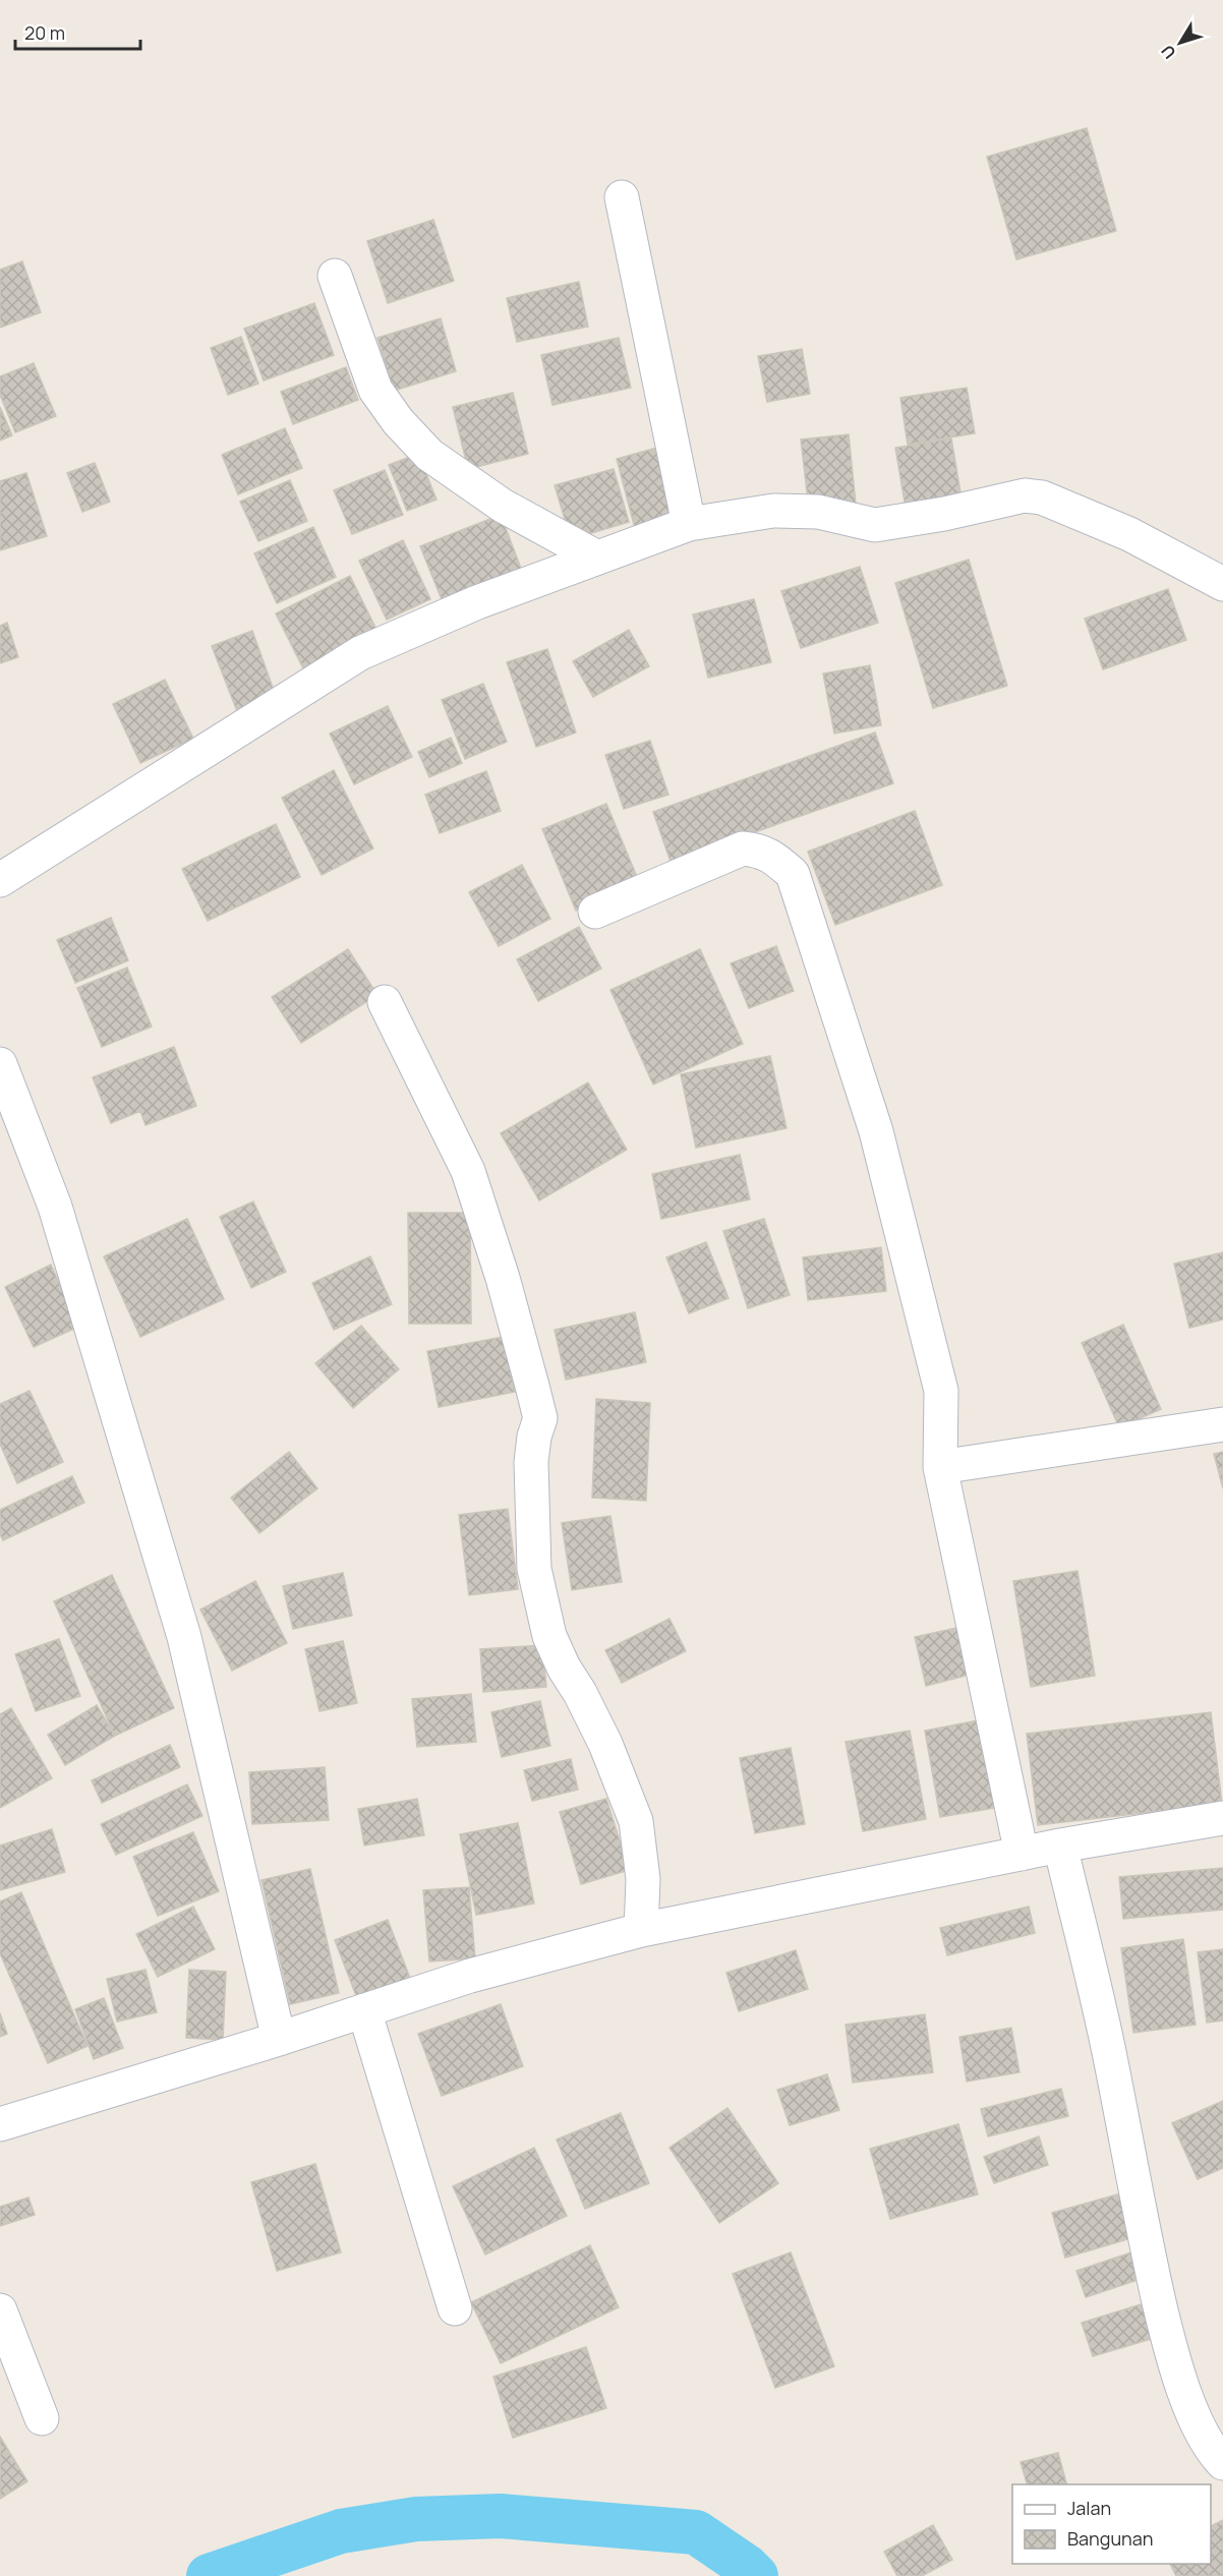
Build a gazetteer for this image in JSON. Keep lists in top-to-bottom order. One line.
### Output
{"legend":["Jalan","Bangunan"],"scale_bar":"20 m","north":"bottom left"}
